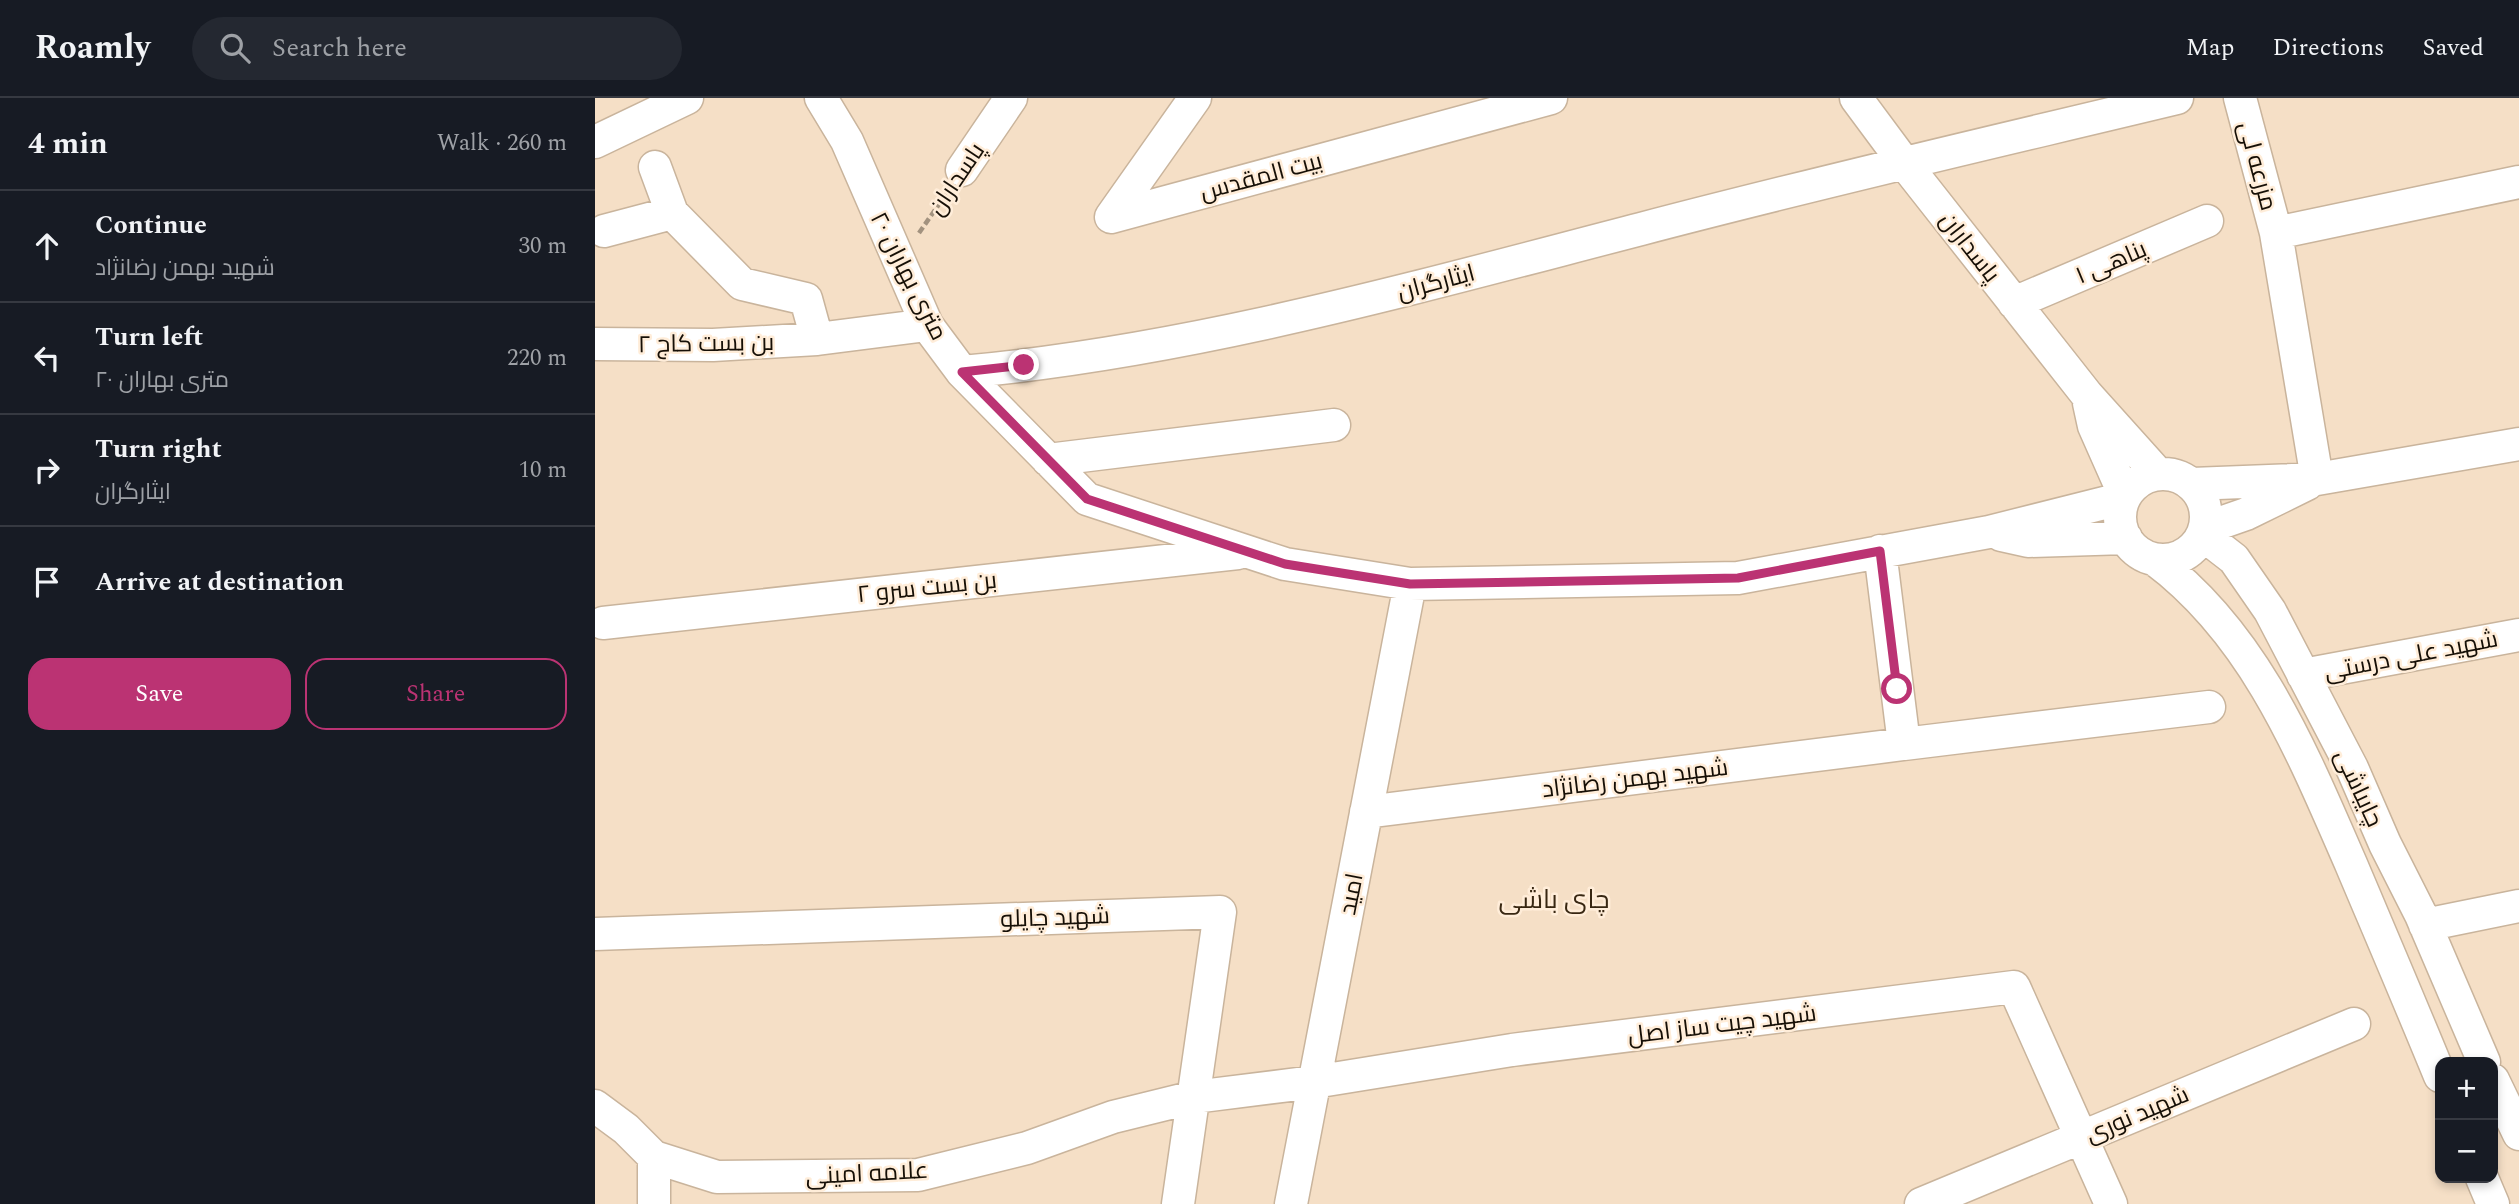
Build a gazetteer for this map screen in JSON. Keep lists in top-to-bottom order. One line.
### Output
{"streets":{"street":["مزرعه لی","بیت المقدس","پاسداران","پناهی ۱","۲۰ متری بهاران","ایثارگران","بن بست کاج ۲","بن بست سرو ۲","شهید علی درستی","شهید بهمن رضانژاد","چایباشی","امید","شهید چایلو","شهید چیت ساز اصل","شهید نوری","علامه امینی"]},"crossings":[["پاسداران","پناهی ۱"],["پاسداران","۲۰ متری بهاران"],["پاسداران","ایثارگران"],["پاسداران","چایباشی"],["۲۰ متری بهاران","ایثارگران"],["۲۰ متری بهاران","بن بست کاج ۲"],["۲۰ متری بهاران","بن بست سرو ۲"],["۲۰ متری بهاران","چایباشی"],["۲۰ متری بهاران","امید"],["شهید علی درستی","چایباشی"],["شهید بهمن رضانژاد","امید"],["امید","شهید چیت ساز اصل"],["شهید چایلو","شهید چیت ساز اصل"],["شهید چایلو","علامه امینی"],["شهید چیت ساز اصل","شهید نوری"],["شهید چیت ساز اصل","علامه امینی"]],"districts":["چای باشی"],"page":{"header":"Roamly","search":"Search here","nav":["Map","Directions","Saved"],"heading":["4 min","Walk · 260 m"],"list":[["Continue","شهید بهمن رضانژاد","30 m"],["Turn left","۲۰ متری بهاران","220 m"],["Turn right","ایثارگران","10 m"],"Arrive at destination"],"buttons":["Save","Share"],"map_buttons":["+","−"]}}
